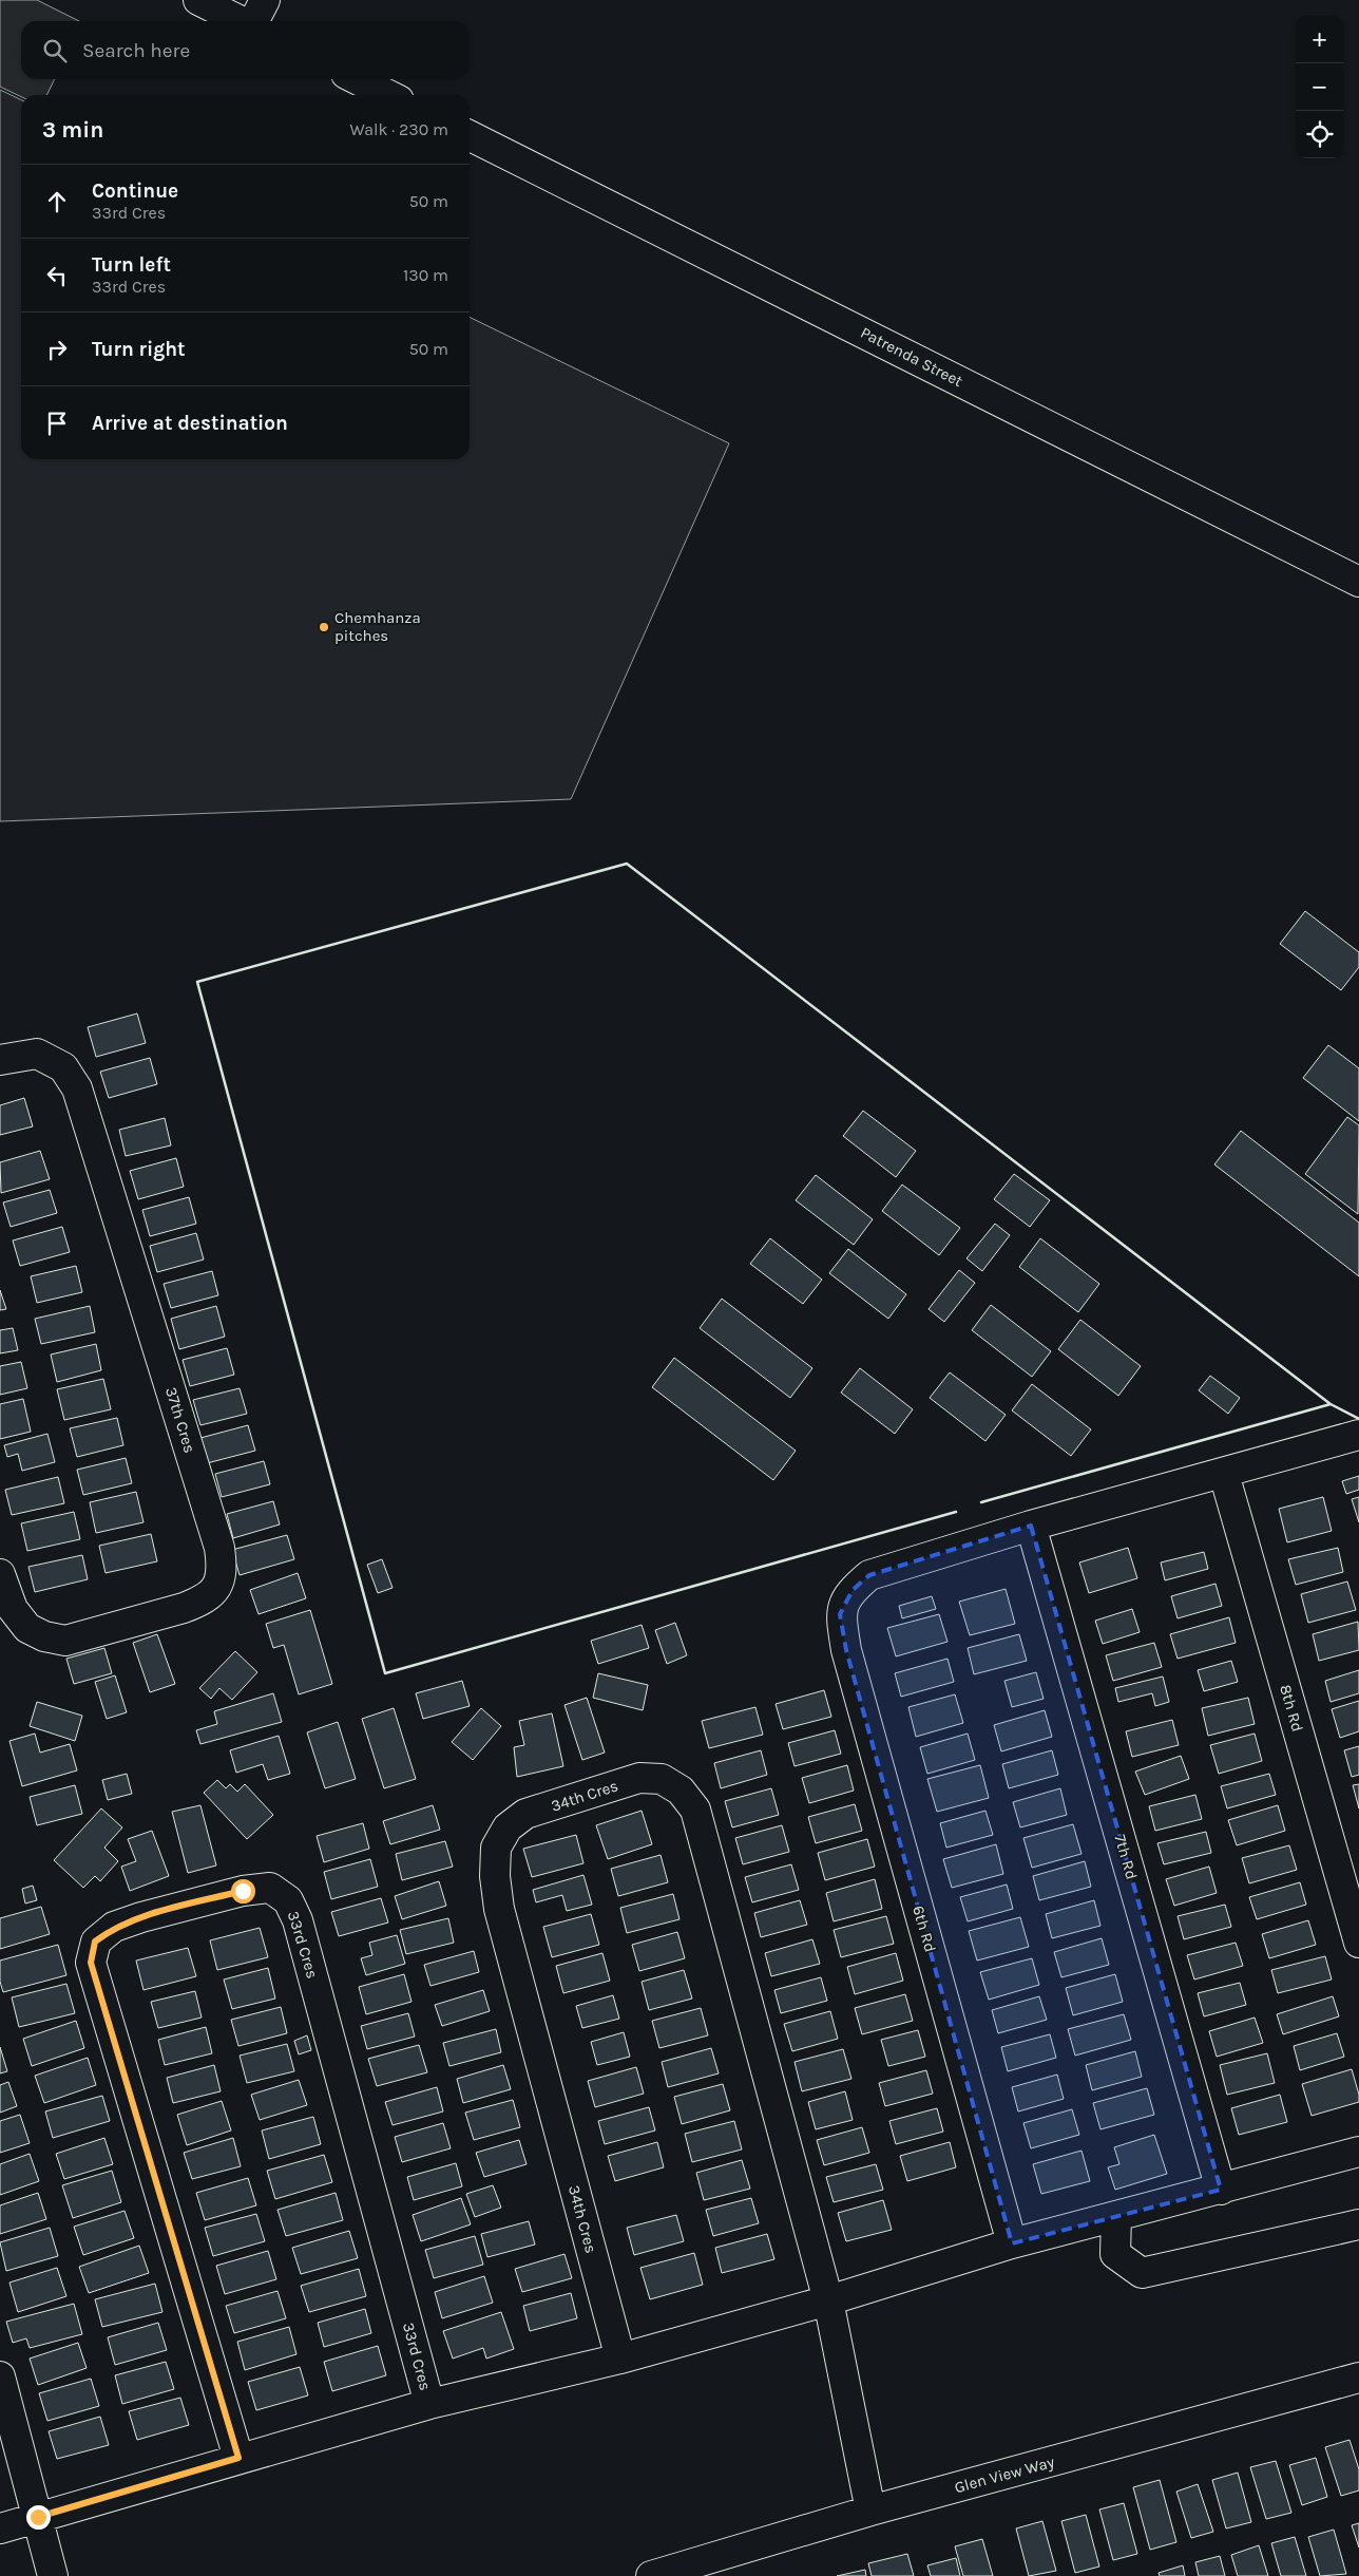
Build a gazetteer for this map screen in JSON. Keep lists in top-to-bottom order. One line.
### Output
{"streets":{"street":["Patrenda Street","37th Cres","8th Rd","34th Cres","7th Rd","6th Rd","33rd Cres","Glen View Way"]},"crossings":[["34th Cres","Glen View Way"],["7th Rd","6th Rd"]],"places":["Chemhanza pitches"],"page":{"map_buttons":["+","−"],"search":"Search here","heading":["3 min","Walk · 230 m"],"list":[["Continue","33rd Cres","50 m"],["Turn left","33rd Cres","130 m"],["Turn right","50 m"],"Arrive at destination"]}}
